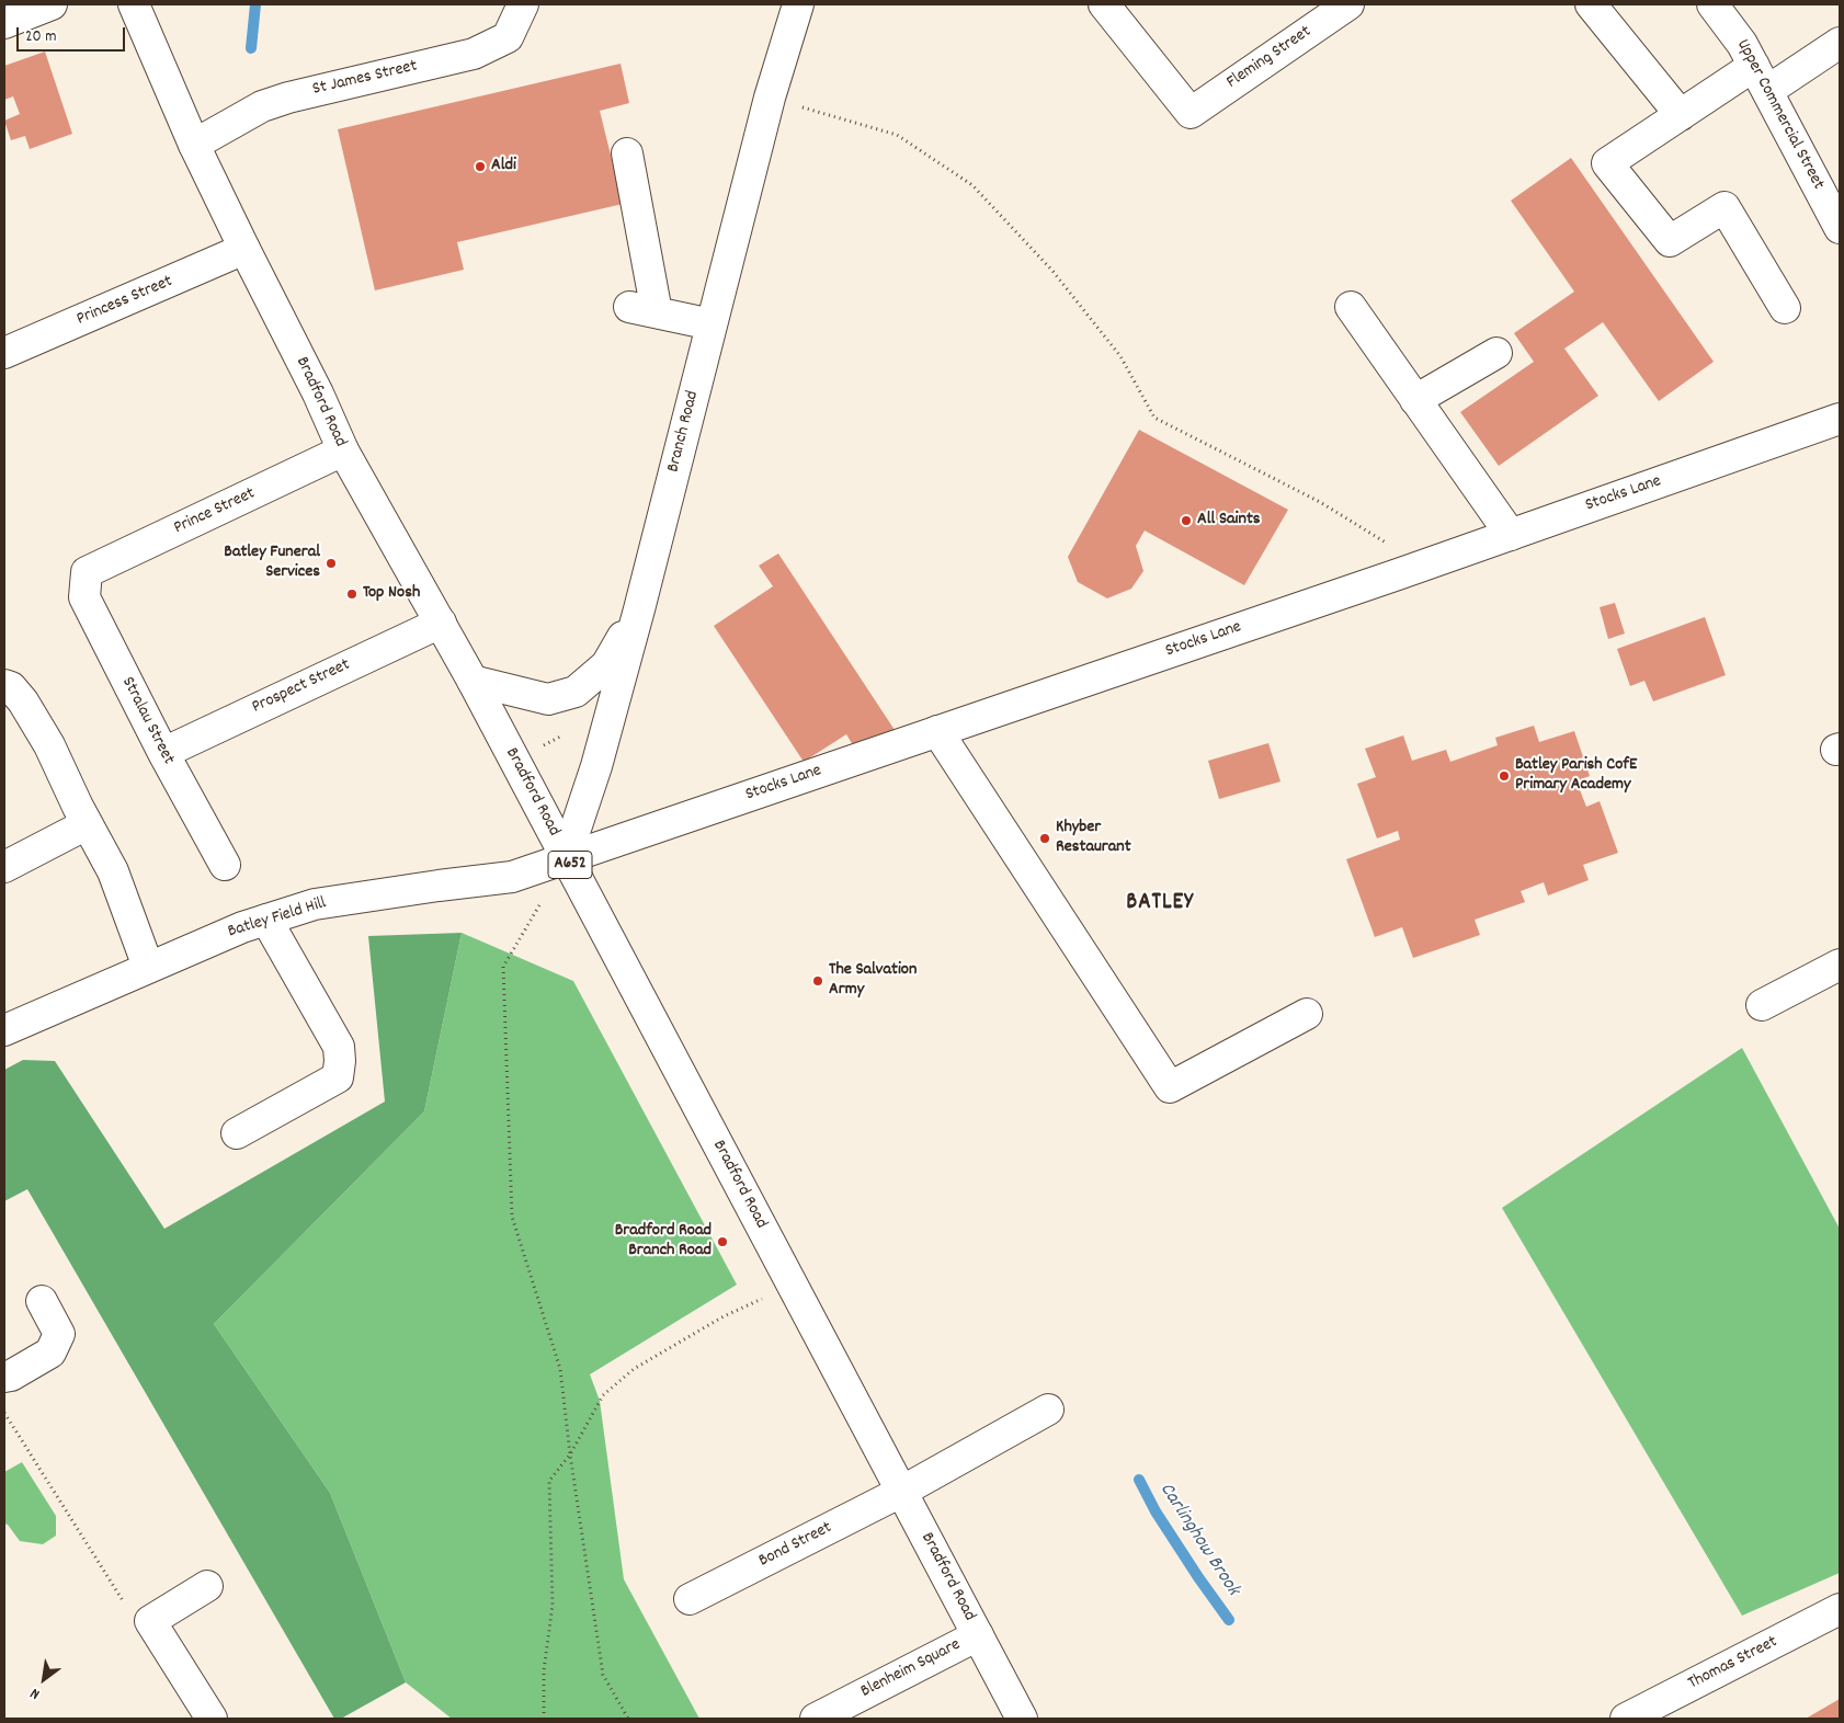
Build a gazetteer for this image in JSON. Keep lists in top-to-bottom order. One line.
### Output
{"streets":{"street":["Fleming Street","St James Street","Upper Commercial Street","Princess Street","Bradford Road","Branch Road","Stocks Lane","Prince Street","Prospect Street","Stralau Street","A652","Batley Field Hill","Bond Street","Thomas Street","Blenheim Square"]},"crossings":[["St James Street","Bradford Road"],["Princess Street","Bradford Road"],["Bradford Road","Branch Road"],["Bradford Road","Stocks Lane"],["Bradford Road","Prince Street"],["Bradford Road","Prospect Street"],["Bradford Road","Batley Field Hill"],["Bradford Road","Bond Street"],["Bradford Road","Blenheim Square"],["Branch Road","Stocks Lane"],["Branch Road","Batley Field Hill"],["Stocks Lane","Batley Field Hill"],["Prince Street","Stralau Street"],["Prospect Street","Stralau Street"]],"districts":["BATLEY"],"water":["Carlinghow Brook"],"places":["Aldi","All Saints","Batley Funeral Services","Top Nosh","Batley Parish CofE Primary Academy","Khyber Restaurant","The Salvation Army","Bradford Road Branch Road"],"scale_bar":"20 m","north":"bottom left"}
